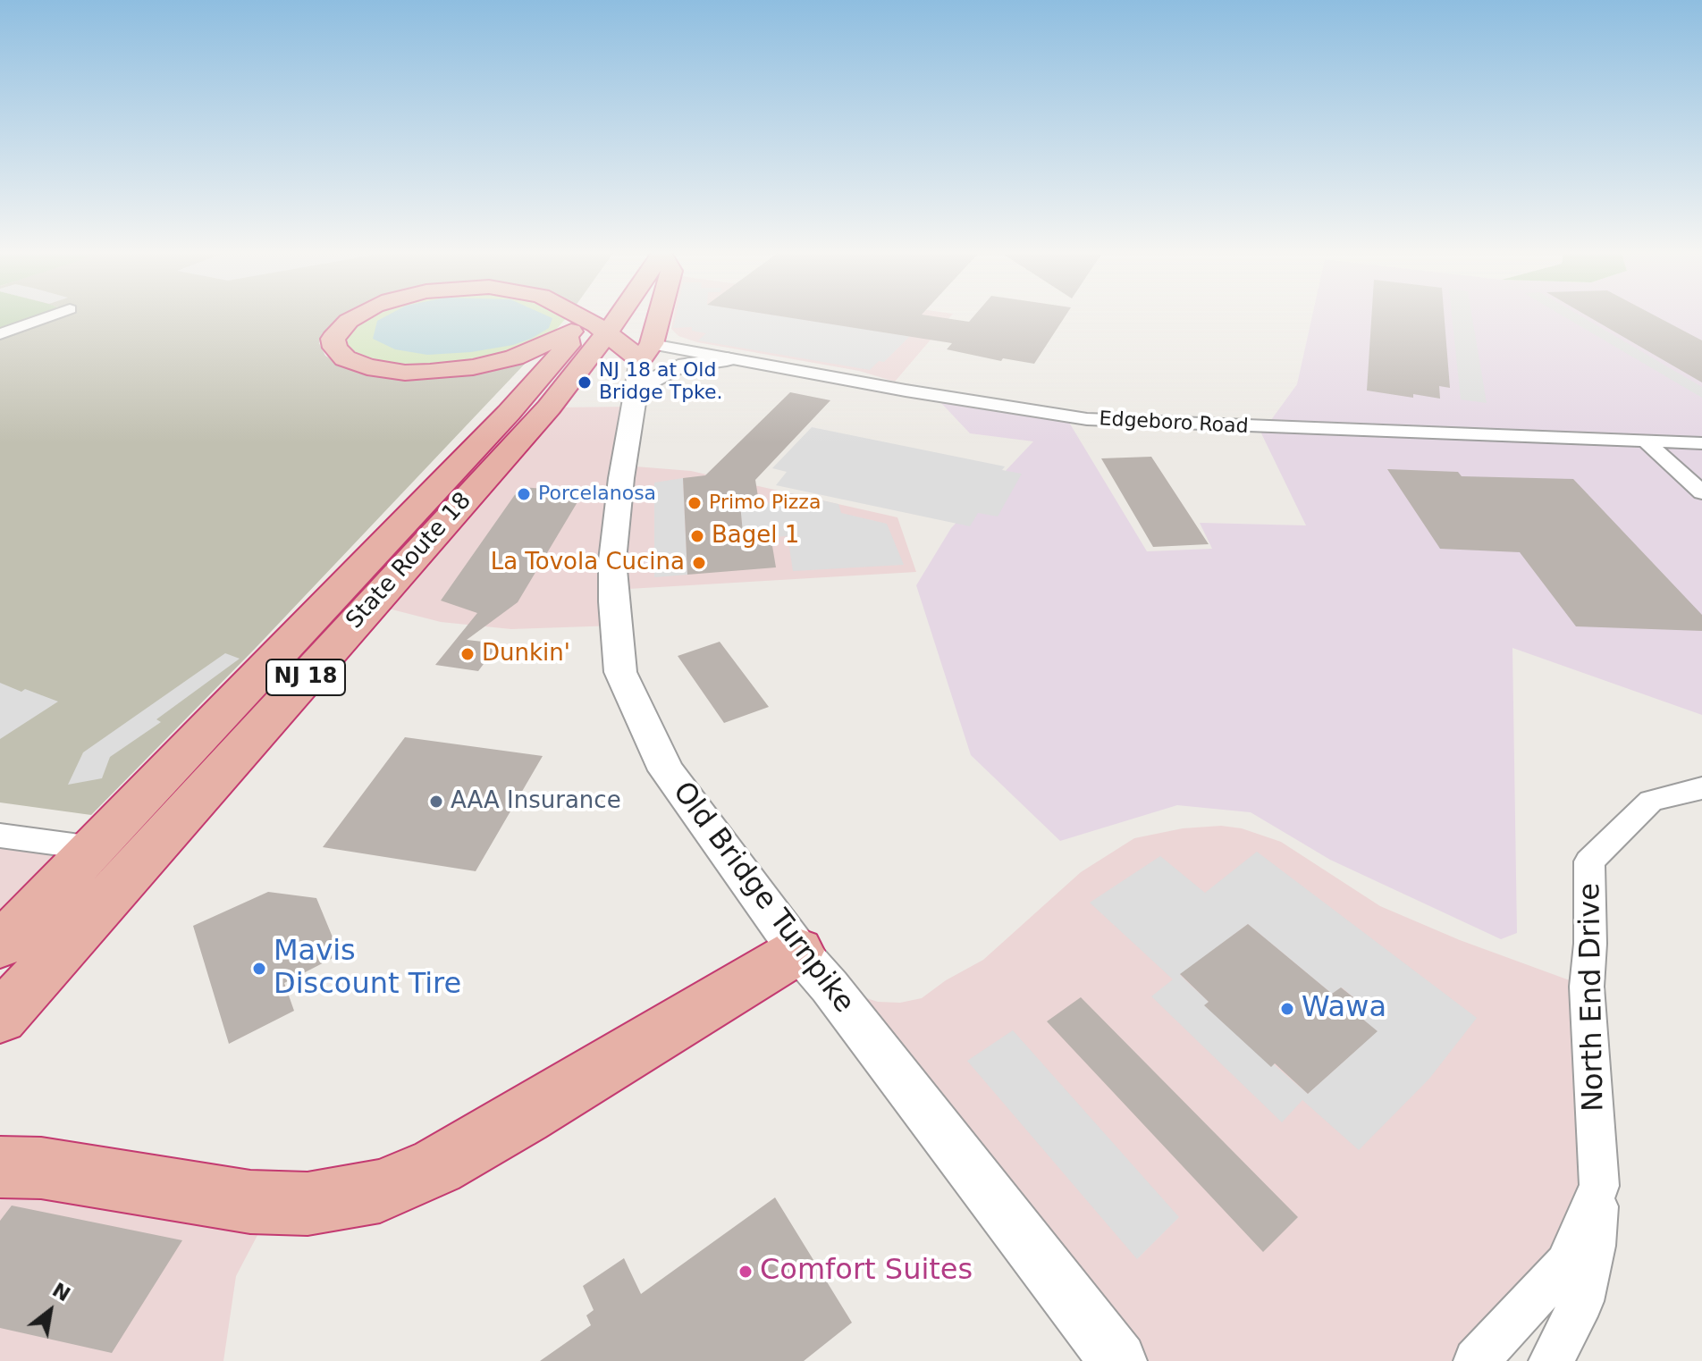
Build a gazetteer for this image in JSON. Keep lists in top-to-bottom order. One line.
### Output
{"streets":{"highway":["State Route 18","NJ 18"],"street":["Edgeboro Road","Old Bridge Turnpike","North End Drive"]},"crossings":[["Edgeboro Road","Old Bridge Turnpike"]],"places":["NJ 18 at Old Bridge Tpke.","Porcelanosa","Primo Pizza","Bagel 1","La Tovola Cucina","Dunkin'","AAA Insurance","Mavis Discount Tire","Wawa","Comfort Suites"],"north":"top right"}
